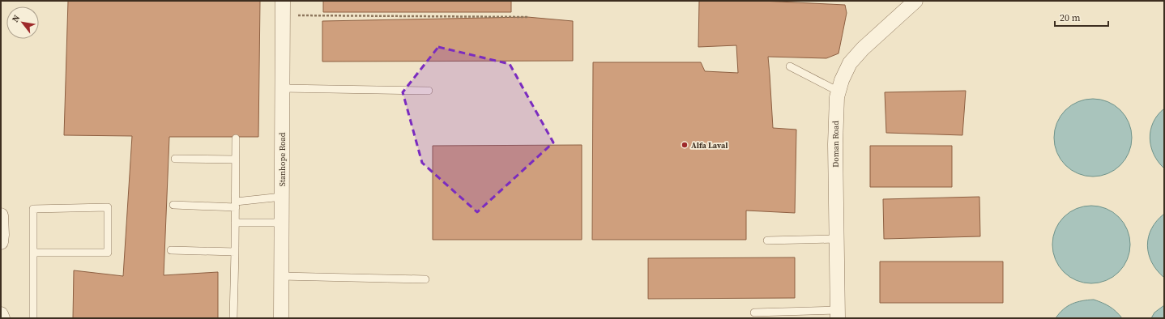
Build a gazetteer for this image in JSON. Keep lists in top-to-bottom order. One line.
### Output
{"streets":{"street":["Doman Road","Stanhope Road"]},"places":["Alfa Laval"],"scale_bar":"20 m","north":"top left"}
